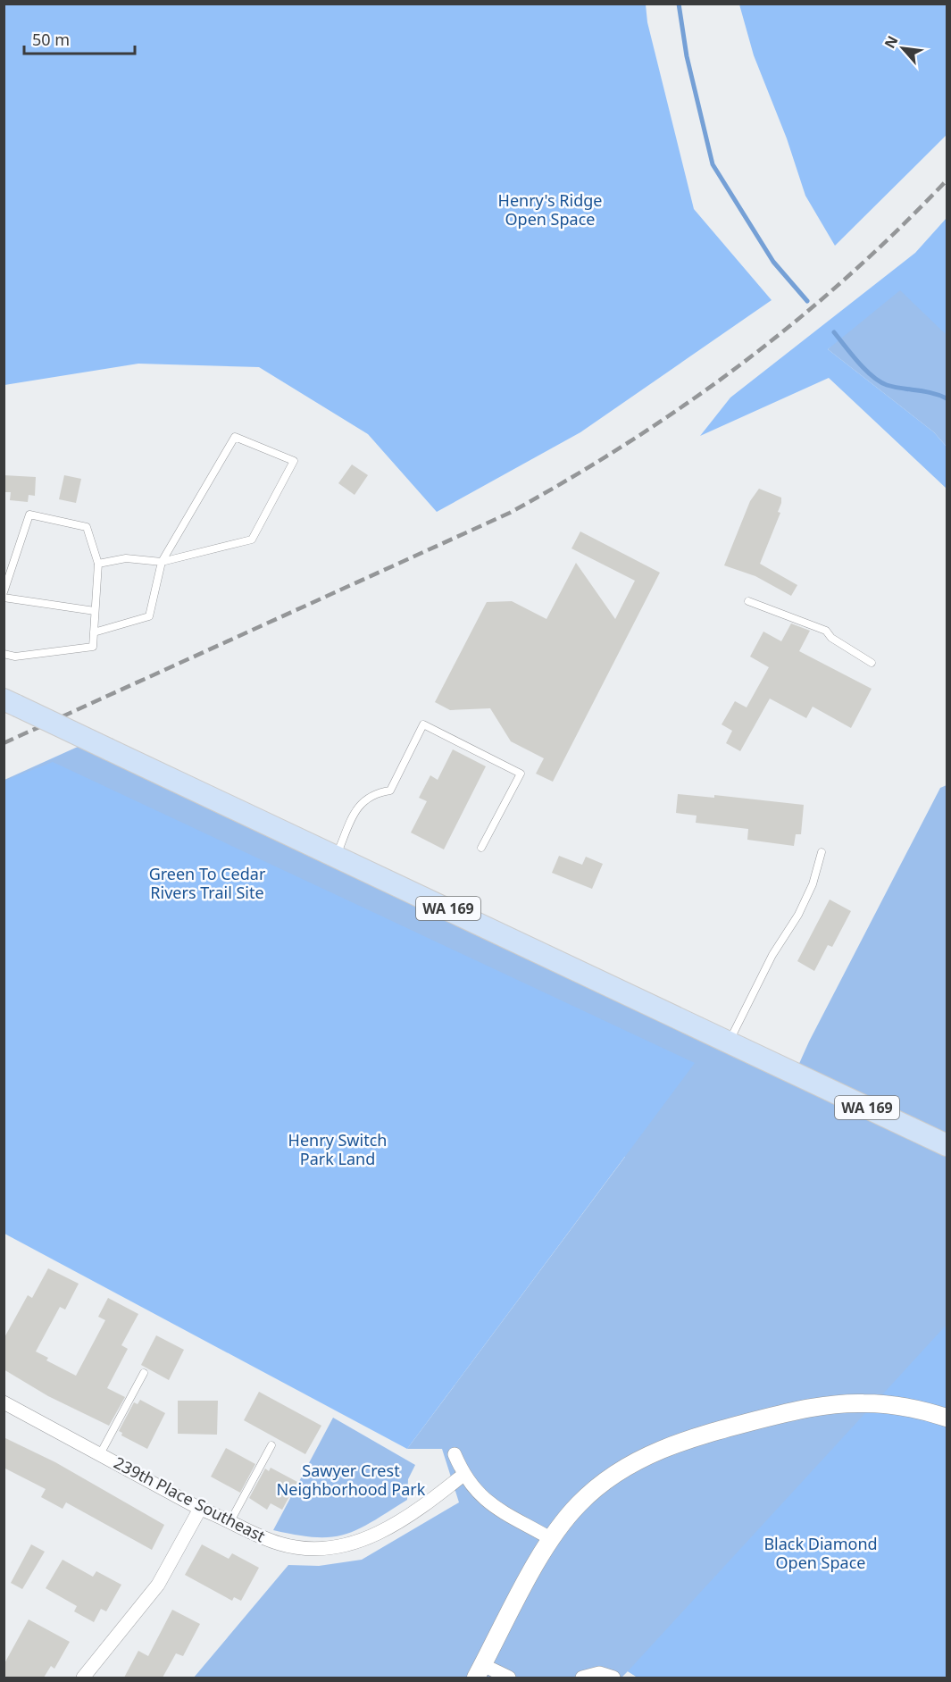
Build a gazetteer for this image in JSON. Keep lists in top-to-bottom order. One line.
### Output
{"streets":{"main road":["WA 169"],"street":["239th Place Southeast"]},"parks":["Henry's Ridge Open Space","Green To Cedar Rivers Trail Site","Henry Switch Park Land","Sawyer Crest Neighborhood Park","Black Diamond Open Space"],"scale_bar":"50 m","north":"top left"}
